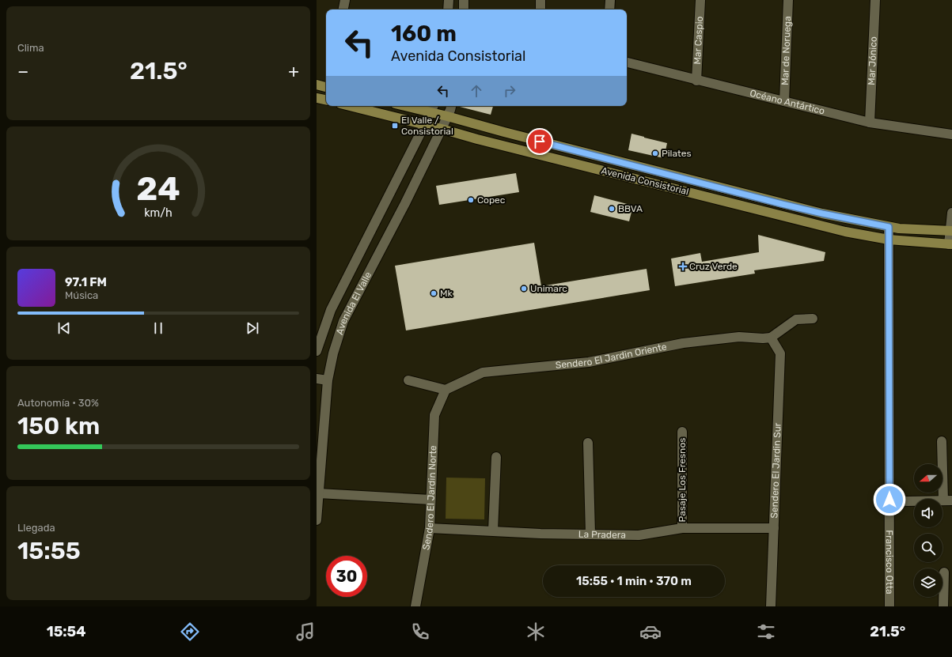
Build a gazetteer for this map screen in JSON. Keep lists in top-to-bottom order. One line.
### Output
{"streets":{"main road":["Avenida Consistorial"],"street":["Mar Caspio","Mar de Noruega","Mar Jónico","Océano Antártico","Avenida El Valle","Sendero El Jardin Oriente","Sendero El Jardin Sur","Pasaje Los Fresnos","Sendero El Jardin Norte","La Pradera","Francisco Otta"]},"crossings":[["Mar Caspio","Océano Antártico"],["Mar de Noruega","Océano Antártico"],["Mar Jónico","Océano Antártico"],["Avenida Consistorial","Avenida El Valle"],["Avenida Consistorial","Francisco Otta"],["Sendero El Jardin Oriente","Sendero El Jardin Sur"],["Sendero El Jardin Oriente","Sendero El Jardin Norte"],["Sendero El Jardin Sur","La Pradera"],["Pasaje Los Fresnos","La Pradera"],["Sendero El Jardin Norte","La Pradera"]],"places":{"transit":["El Valle / Consistorial"],"other":["Pilates","Copec","BBVA","Unimarc","Mk"],"health":["Cruz Verde"]},"north":"left","page":{"tile":["Clima",["Autonomía · 30%","150 km"],["Llegada","15:55"]],"turn":["160 m","Avenida Consistorial"],"heat":["−","21.5°","+"],"song":["97.1 FM","Música"],"limit":"30","trip":"15:55 · 1 min · 370 m","tabs":["15:54","21.5°"],"gauge":["24","km/h"]}}
